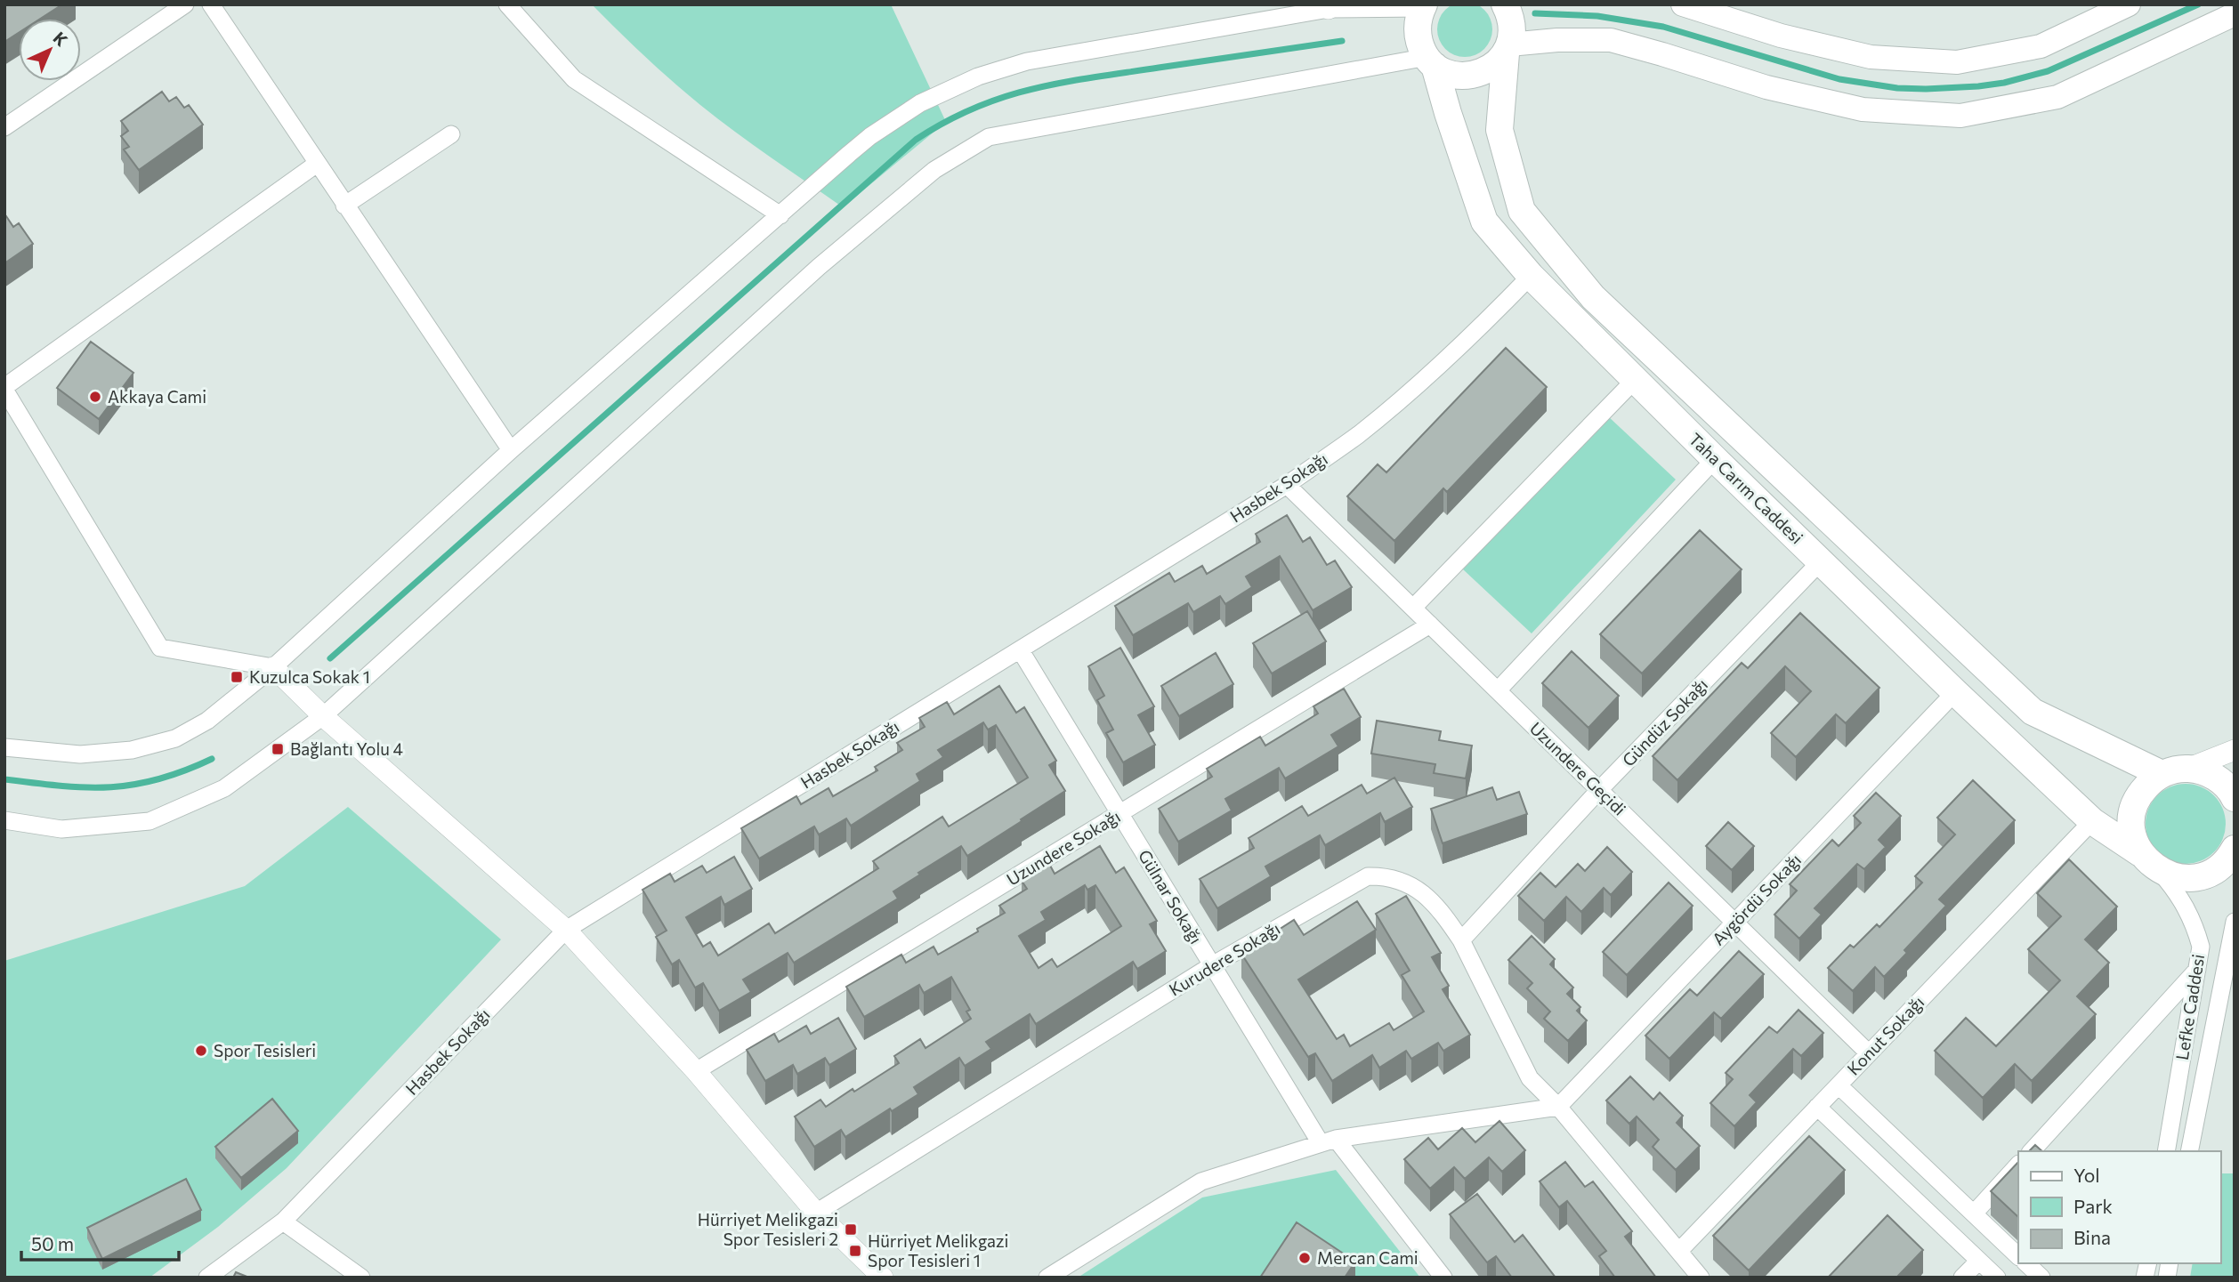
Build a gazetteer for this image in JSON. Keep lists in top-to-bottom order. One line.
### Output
{"streets":{"main road":["Taha Carım Caddesi"],"street":["Hasbek Sokağı","Gündüz Sokağı","Uzundere Geçidi","Uzundere Sokağı","Gülnar Sokağı","Aygördü Sokağı","Kurudere Sokağı","Lefke Caddesi","Konut Sokağı"]},"crossings":[["Hasbek Sokağı","Taha Carım Caddesi"],["Hasbek Sokağı","Uzundere Geçidi"],["Hasbek Sokağı","Gülnar Sokağı"],["Taha Carım Caddesi","Gündüz Sokağı"],["Taha Carım Caddesi","Aygördü Sokağı"],["Taha Carım Caddesi","Lefke Caddesi"],["Taha Carım Caddesi","Konut Sokağı"],["Gündüz Sokağı","Uzundere Geçidi"],["Gündüz Sokağı","Kurudere Sokağı"],["Uzundere Geçidi","Uzundere Sokağı"],["Uzundere Geçidi","Aygördü Sokağı"],["Uzundere Geçidi","Konut Sokağı"],["Uzundere Sokağı","Gülnar Sokağı"],["Gülnar Sokağı","Kurudere Sokağı"],["Aygördü Sokağı","Kurudere Sokağı"],["Kurudere Sokağı","Konut Sokağı"]],"places":{"other":["Akkaya Cami","Spor Tesisleri","Mercan Cami"],"transit":["Kuzulca Sokak 1","Bağlantı Yolu 4","Hürriyet Melikgazi Spor Tesisleri 2","Hürriyet Melikgazi Spor Tesisleri 1"]},"legend":["Yol","Park","Bina"],"scale_bar":"50 m","north":"top right"}
